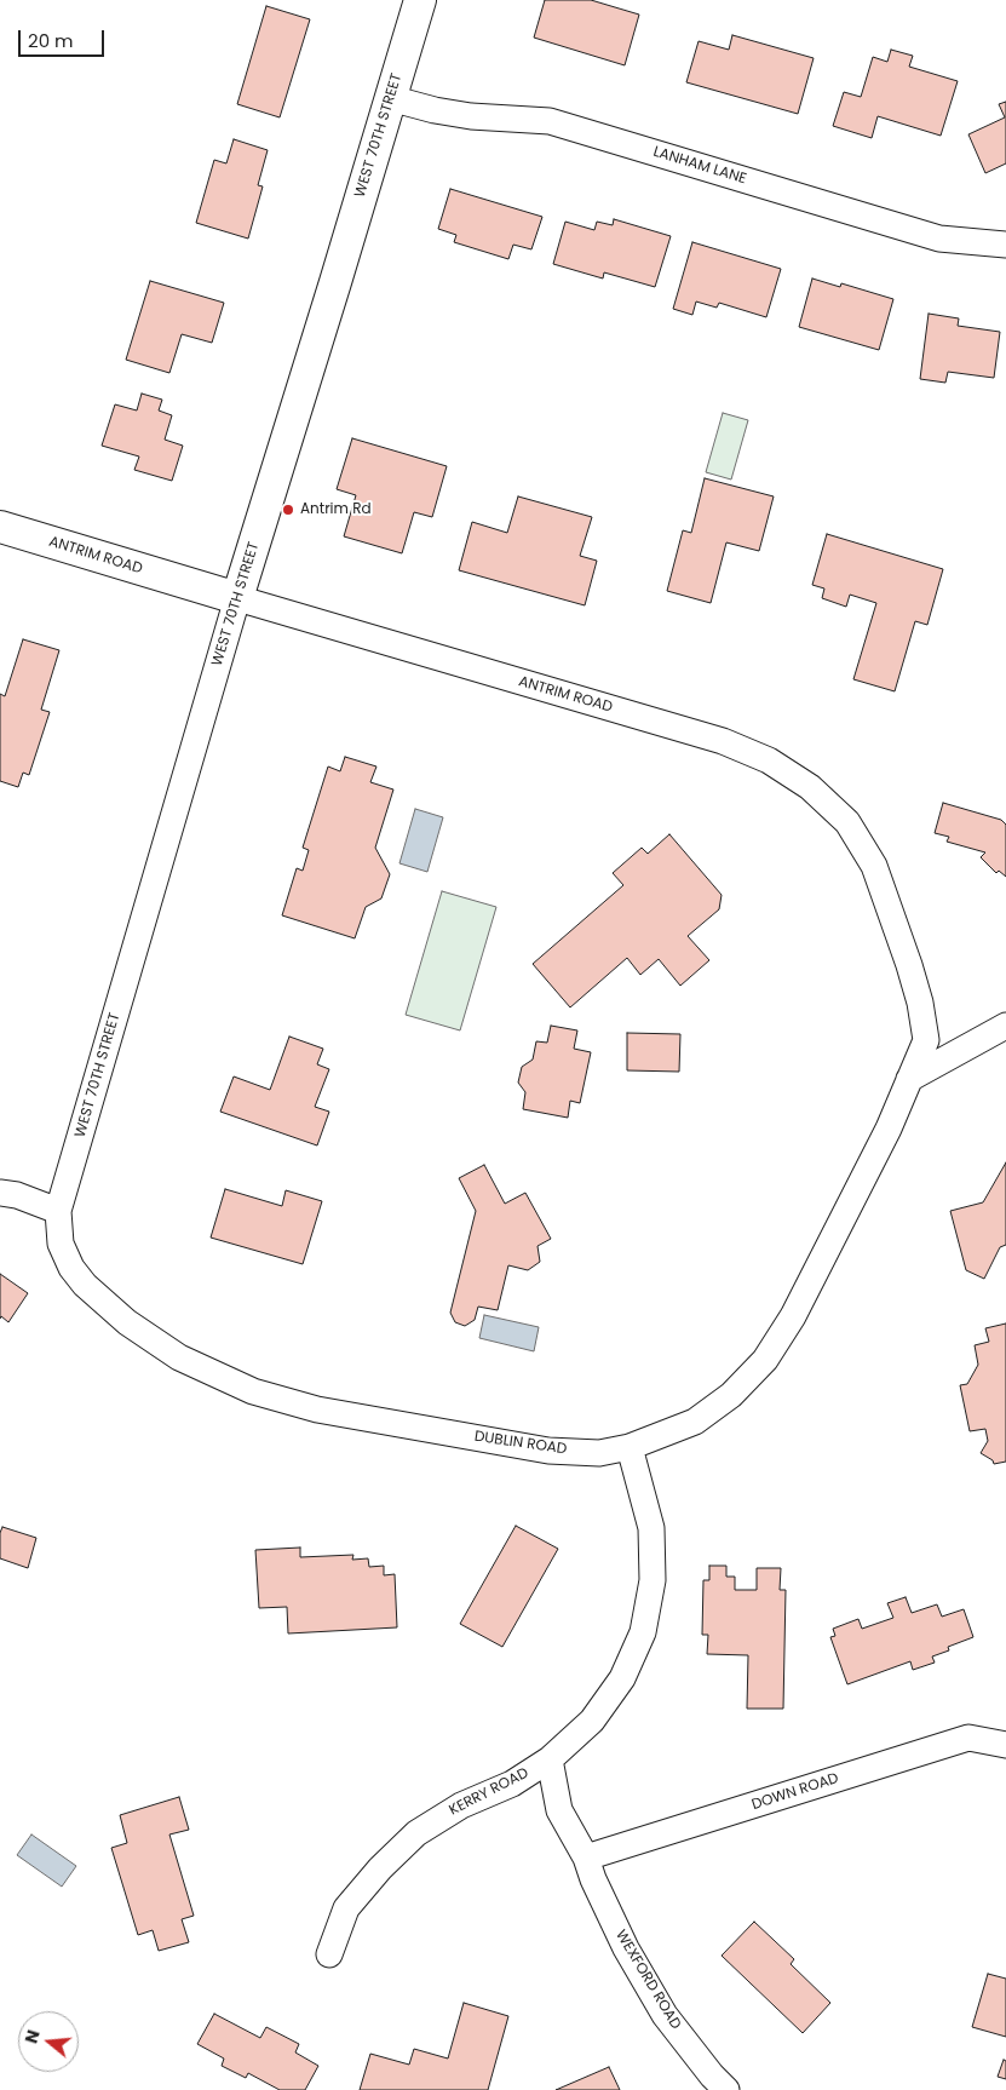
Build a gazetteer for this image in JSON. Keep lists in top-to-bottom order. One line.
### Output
{"streets":{"street":["WEST 70TH STREET","LANHAM LANE","ANTRIM ROAD","DUBLIN ROAD","KERRY ROAD","DOWN ROAD","WEXFORD ROAD"]},"crossings":[["WEST 70TH STREET","LANHAM LANE"],["WEST 70TH STREET","ANTRIM ROAD"],["WEST 70TH STREET","DUBLIN ROAD"],["ANTRIM ROAD","DUBLIN ROAD"],["DUBLIN ROAD","KERRY ROAD"],["KERRY ROAD","WEXFORD ROAD"],["DOWN ROAD","WEXFORD ROAD"]],"places":["Antrim Rd"],"scale_bar":"20 m","north":"left"}
